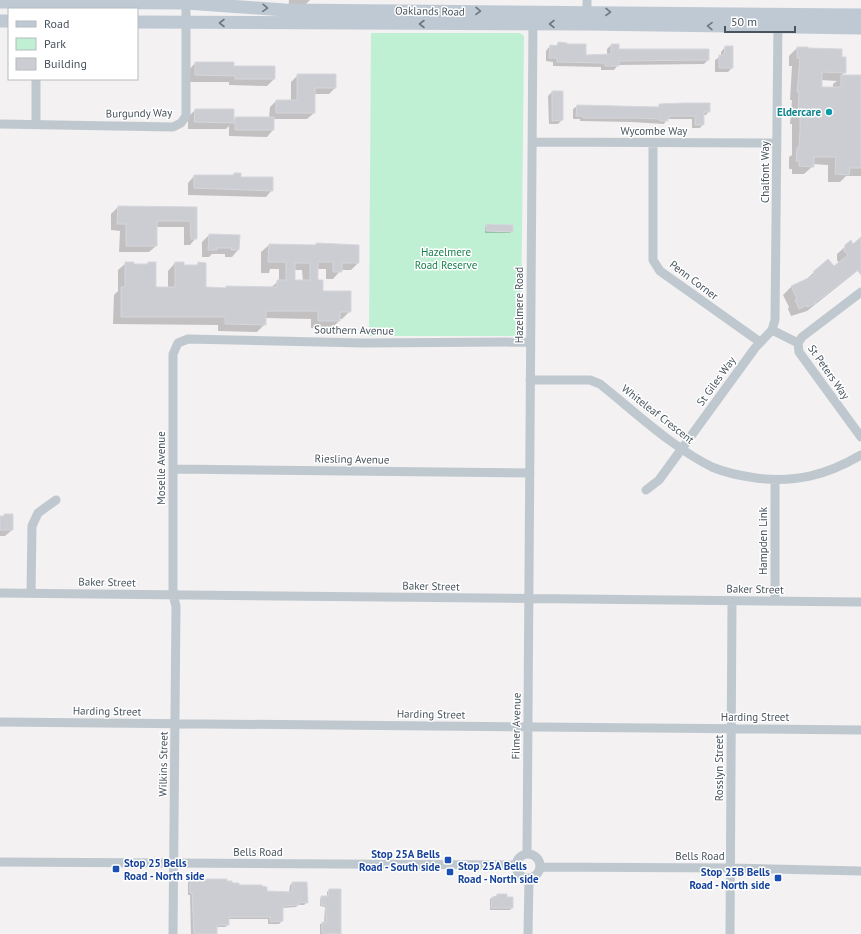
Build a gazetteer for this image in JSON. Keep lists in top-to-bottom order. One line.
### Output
{"streets":{"main road":["Oaklands Road"],"street":["Burgundy Way","Wycombe Way","Chalfont Way","Penn Corner","Hazelmere Road","Southern Avenue","St Peters Way","St Giles Way","Whiteleaf Crescent","Riesling Avenue","Moselle Avenue","Hampden Link","Baker Street","Harding Street","Filmer Avenue","Wilkins Street","Rosslyn Street","Bells Road"]},"crossings":[["Oaklands Road","Burgundy Way"],["Oaklands Road","Chalfont Way"],["Oaklands Road","Hazelmere Road"],["Wycombe Way","Chalfont Way"],["Wycombe Way","Penn Corner"],["Wycombe Way","Hazelmere Road"],["Chalfont Way","St Peters Way"],["Chalfont Way","St Giles Way"],["Penn Corner","St Giles Way"],["Hazelmere Road","Southern Avenue"],["Hazelmere Road","Whiteleaf Crescent"],["Hazelmere Road","Riesling Avenue"],["Hazelmere Road","Baker Street"],["Hazelmere Road","Filmer Avenue"],["Southern Avenue","Moselle Avenue"],["St Peters Way","St Giles Way"],["St Giles Way","Whiteleaf Crescent"],["Whiteleaf Crescent","Hampden Link"],["Riesling Avenue","Moselle Avenue"],["Moselle Avenue","Baker Street"],["Moselle Avenue","Wilkins Street"],["Hampden Link","Baker Street"],["Baker Street","Filmer Avenue"],["Baker Street","Wilkins Street"],["Baker Street","Rosslyn Street"],["Harding Street","Filmer Avenue"],["Harding Street","Wilkins Street"],["Harding Street","Rosslyn Street"],["Filmer Avenue","Bells Road"],["Wilkins Street","Bells Road"],["Rosslyn Street","Bells Road"]],"parks":["Hazelmere Road Reserve"],"places":{"other":["Eldercare"],"transit":["Stop 25A Bells Road - South side","Stop 25 Bells Road - North side","Stop 25A Bells Road - North side","Stop 25B Bells Road - North side"]},"legend":["Road","Park","Building"],"scale_bar":"50 m"}
